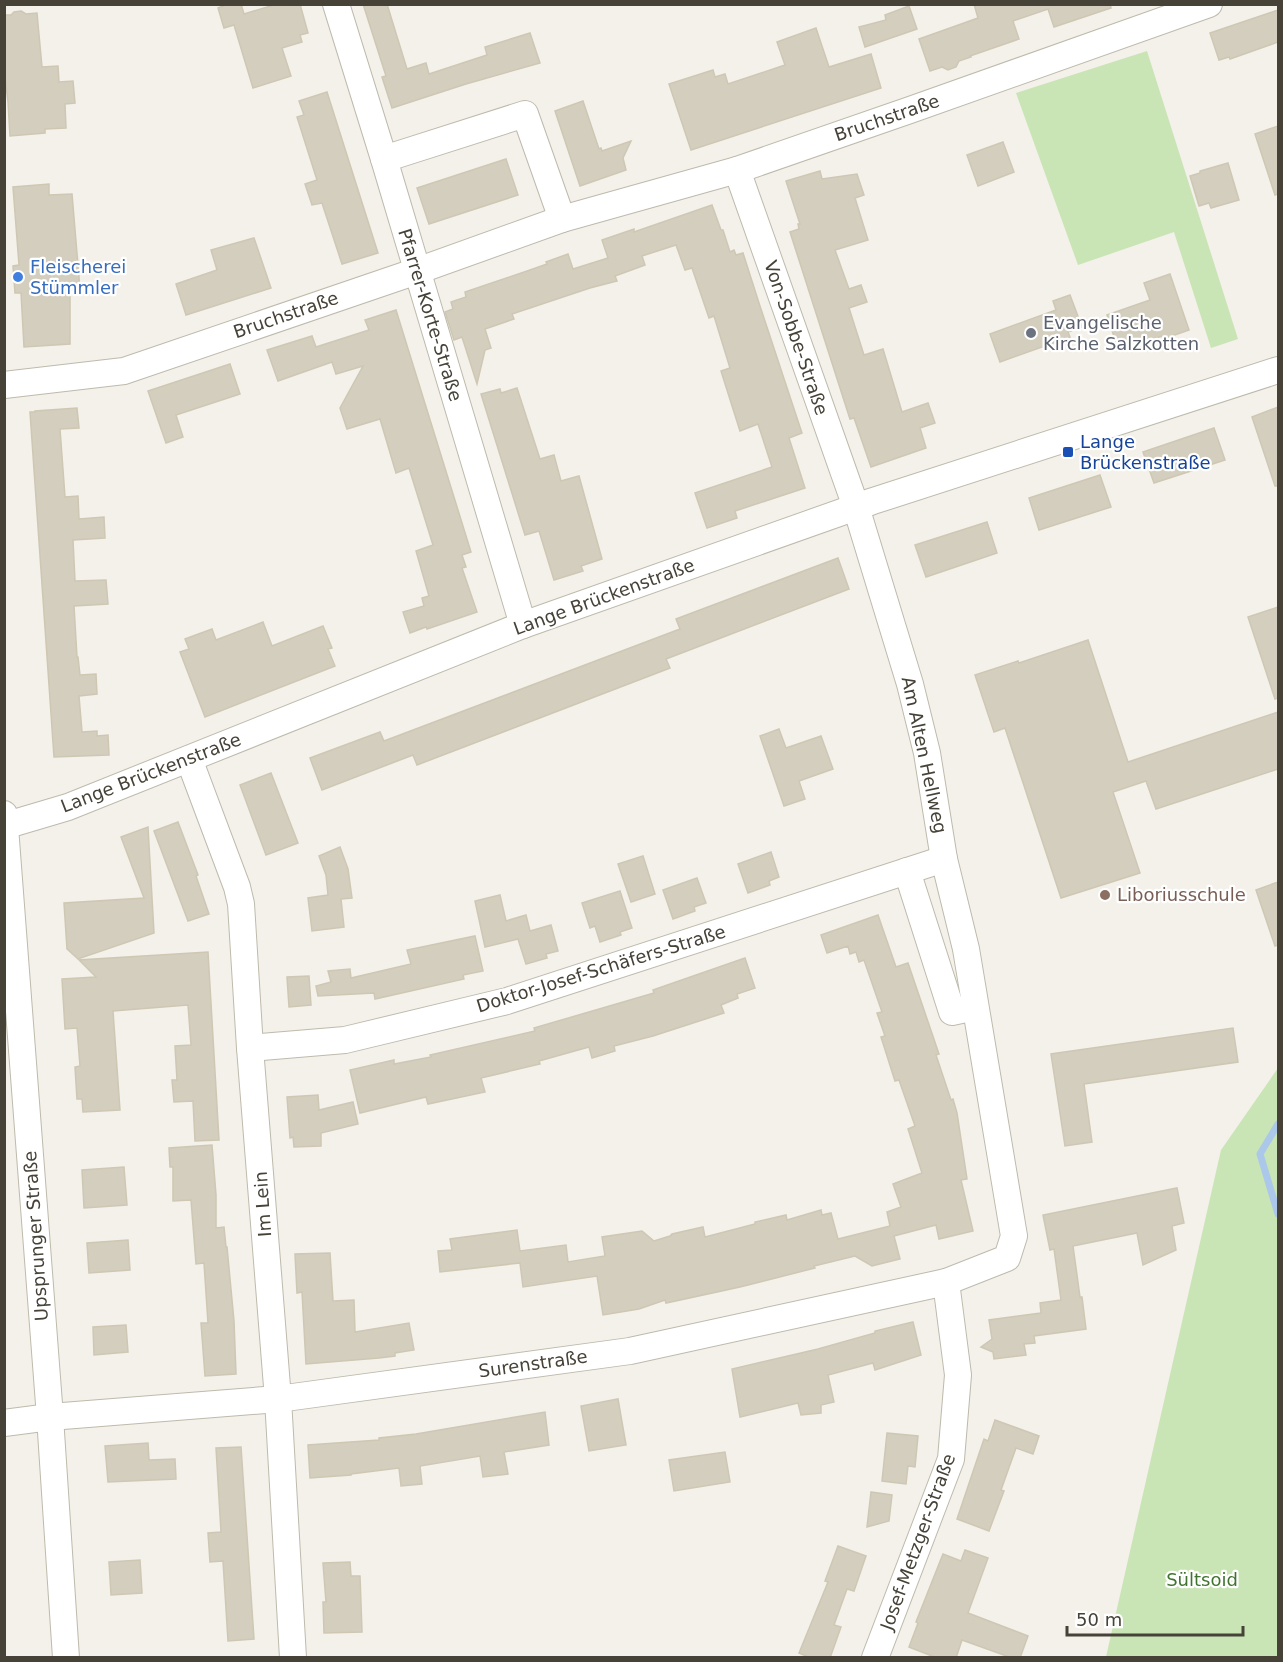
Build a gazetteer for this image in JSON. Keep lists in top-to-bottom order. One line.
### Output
{"streets":{"street":["Bruchstraße","Pfarrer-Korte-Straße","Von-Sobbe-Straße","Lange Brückenstraße","Am Alten Hellweg","Doktor-Josef-Schäfers-Straße","Im Lein","Upsprunger Straße","Surenstraße","Josef-Metzger-Straße"]},"crossings":[["Bruchstraße","Pfarrer-Korte-Straße"],["Bruchstraße","Von-Sobbe-Straße"],["Pfarrer-Korte-Straße","Lange Brückenstraße"],["Von-Sobbe-Straße","Lange Brückenstraße"],["Von-Sobbe-Straße","Am Alten Hellweg"],["Lange Brückenstraße","Am Alten Hellweg"],["Lange Brückenstraße","Im Lein"],["Lange Brückenstraße","Upsprunger Straße"],["Am Alten Hellweg","Doktor-Josef-Schäfers-Straße"],["Am Alten Hellweg","Surenstraße"],["Doktor-Josef-Schäfers-Straße","Im Lein"],["Im Lein","Surenstraße"],["Upsprunger Straße","Surenstraße"],["Surenstraße","Josef-Metzger-Straße"]],"parks":["Sültsoid"],"places":{"other":["Fleischerei Stümmler","Evangelische Kirche Salzkotten","Liboriusschule"],"transit":["Lange Brückenstraße"]},"scale_bar":"50 m"}
